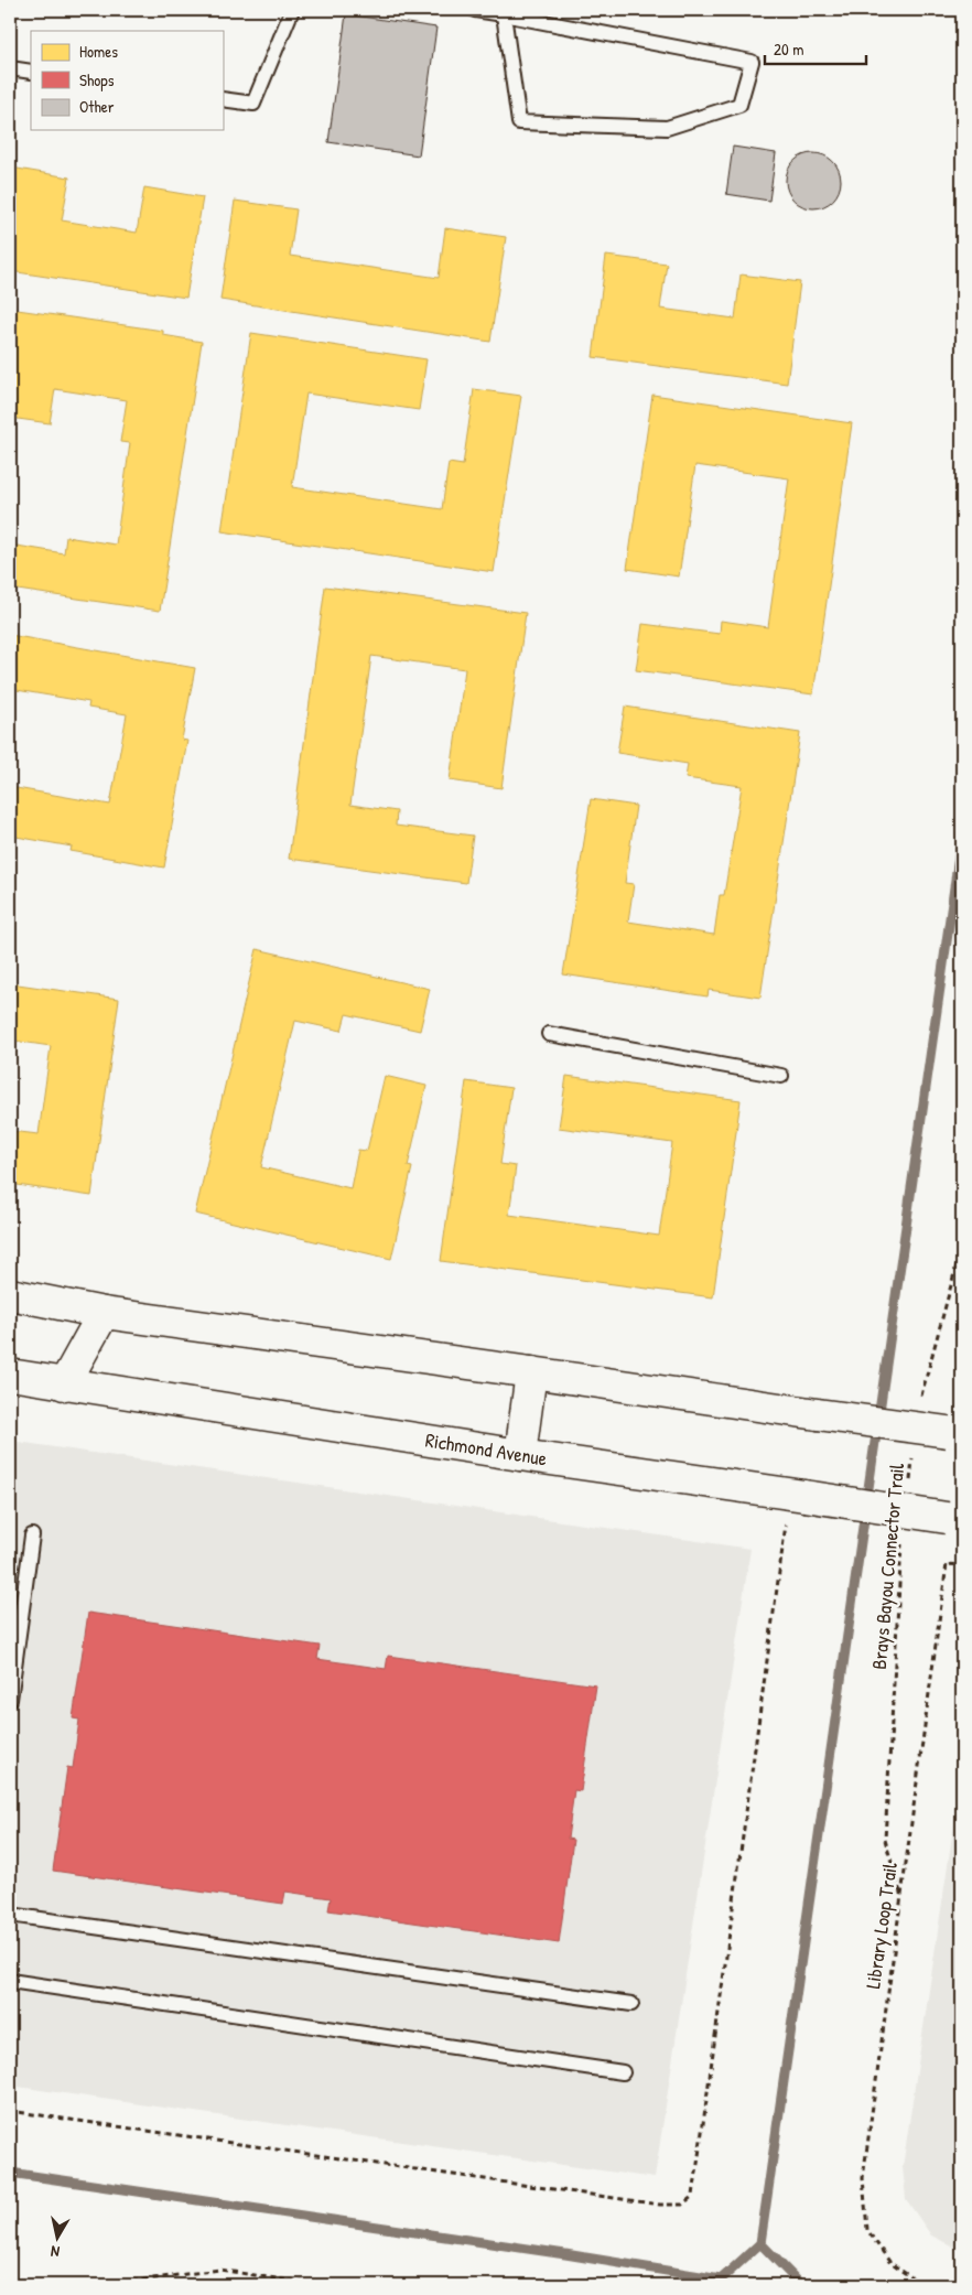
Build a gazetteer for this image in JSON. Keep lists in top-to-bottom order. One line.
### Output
{"streets":{"main road":["Richmond Avenue"],"path":["Brays Bayou Connector Trail","Library Loop Trail"]},"crossings":[["Brays Bayou Connector Trail","Library Loop Trail"]],"legend":["Homes","Shops","Other"],"scale_bar":"20 m","north":"bottom"}
